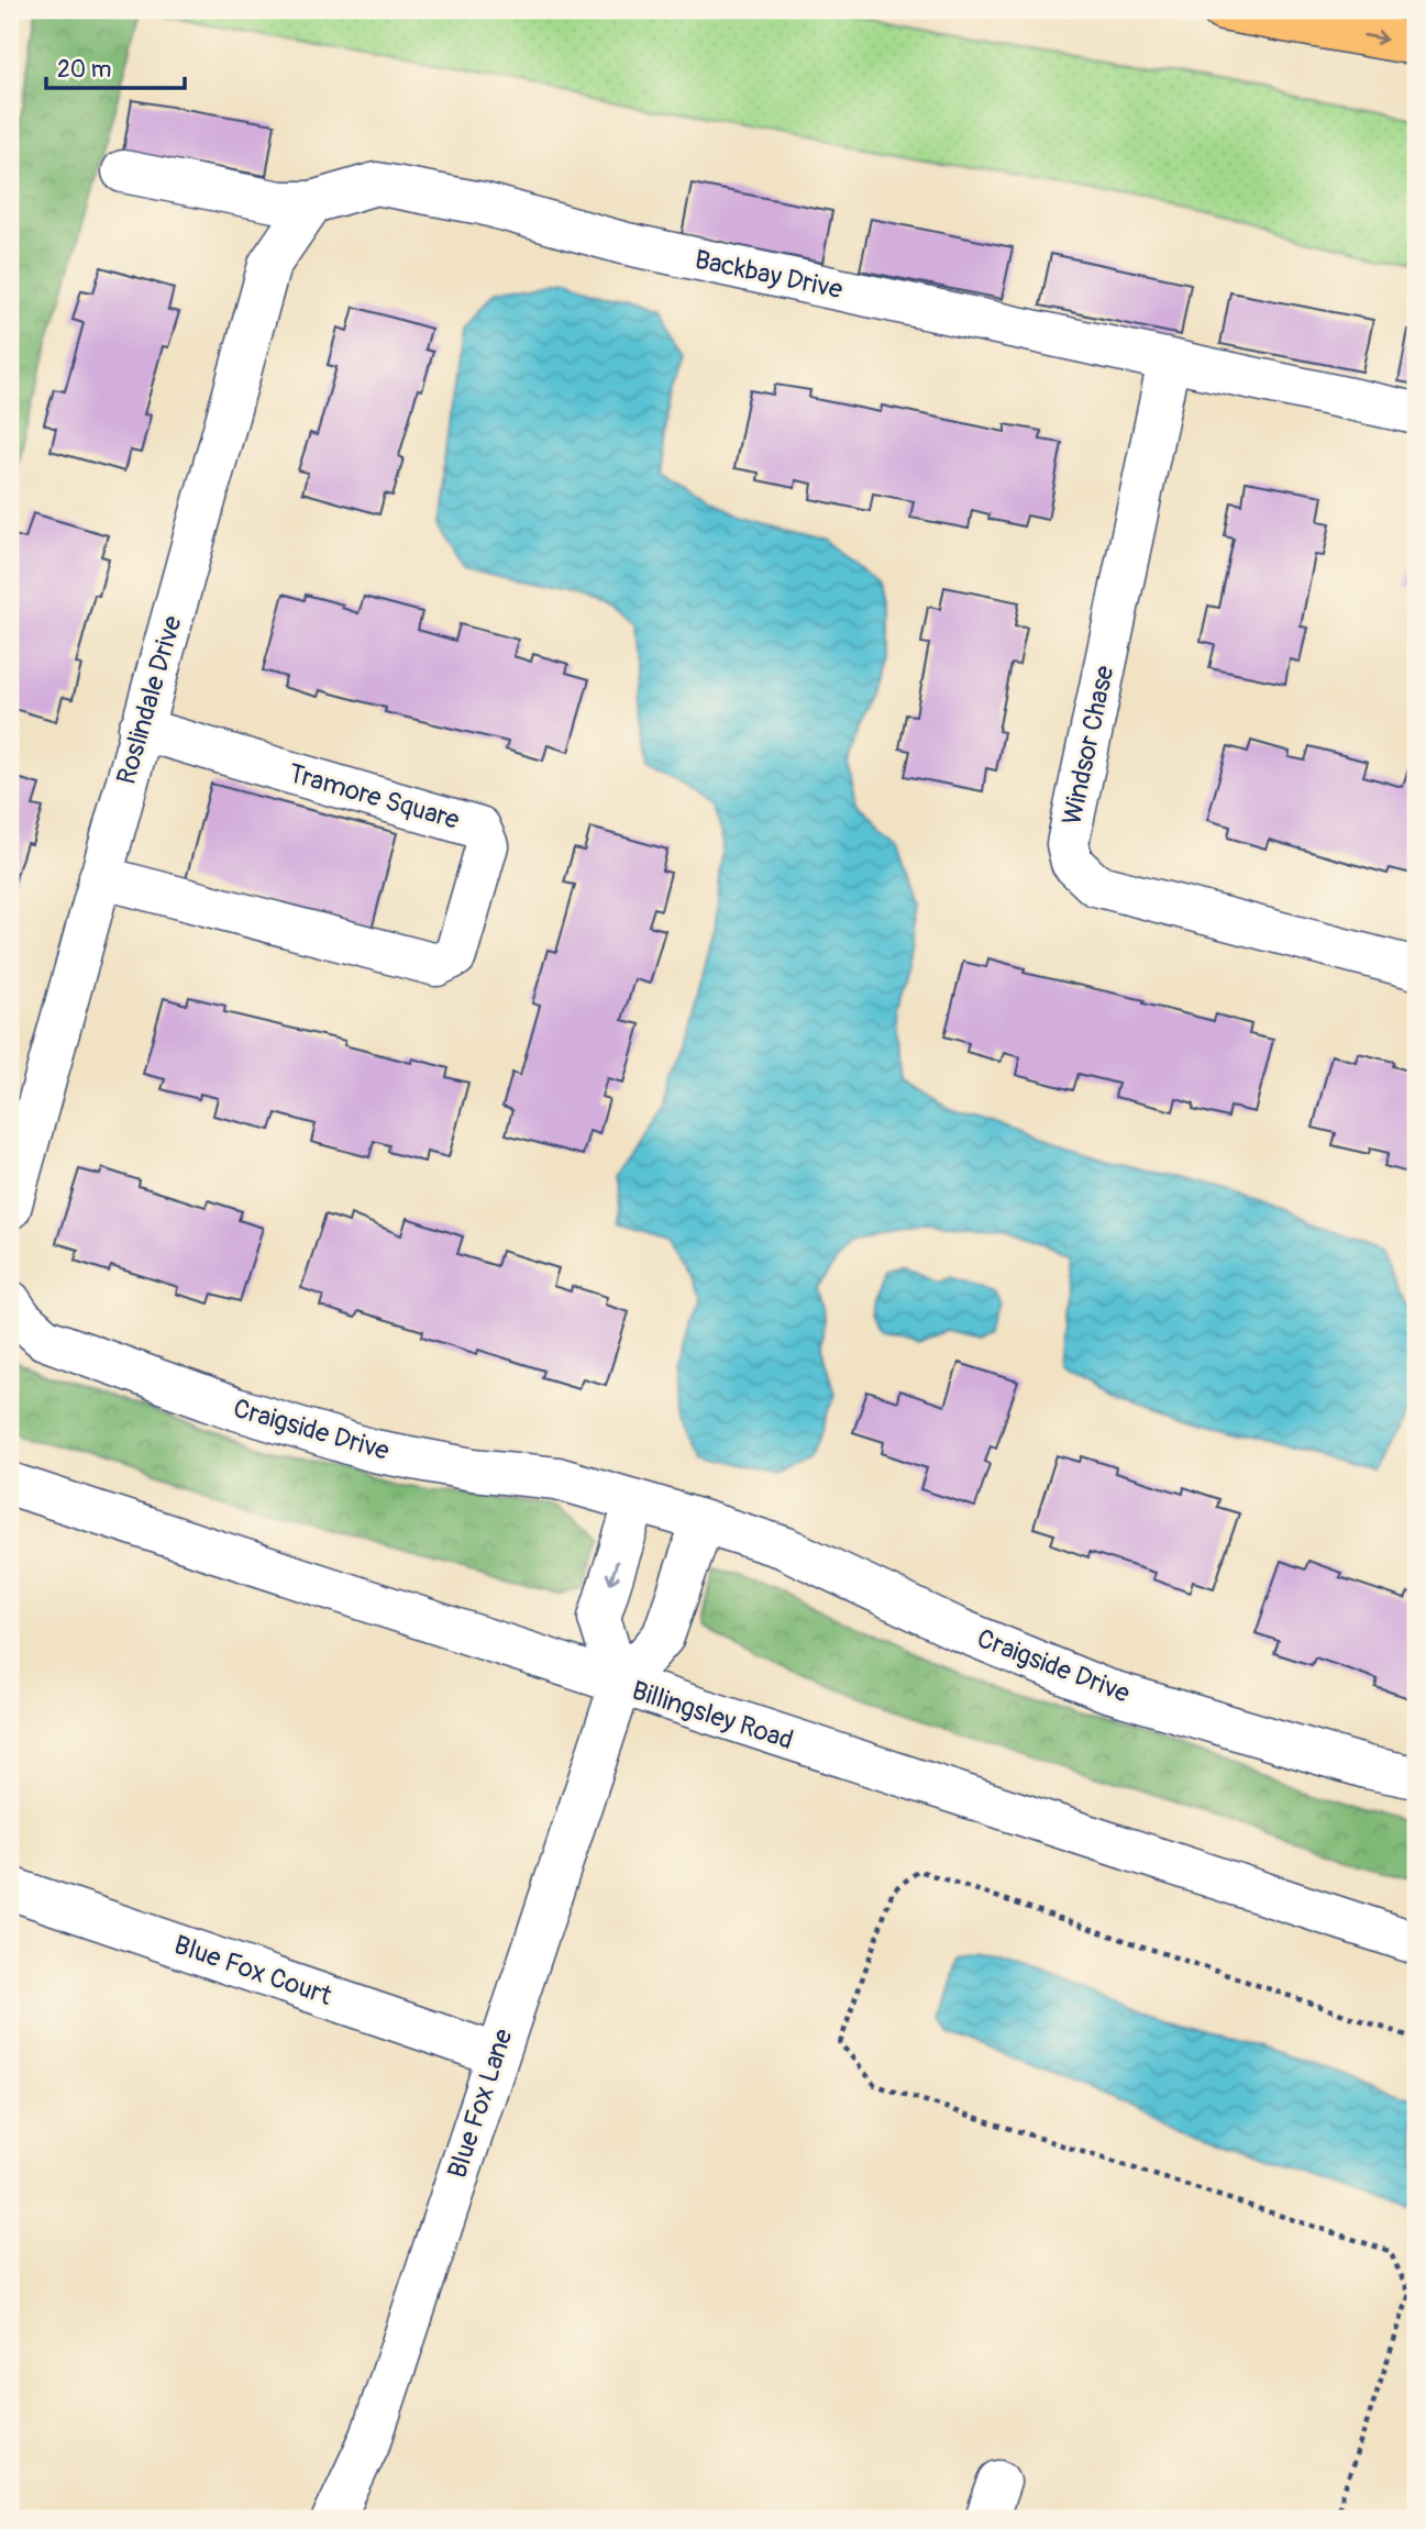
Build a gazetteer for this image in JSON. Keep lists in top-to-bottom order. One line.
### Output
{"streets":{"street":["Backbay Drive","Roslindale Drive","Windsor Chase","Tramore Square","Craigside Drive","Billingsley Road","Blue Fox Court","Blue Fox Lane"]},"crossings":[["Backbay Drive","Roslindale Drive"],["Backbay Drive","Windsor Chase"],["Roslindale Drive","Tramore Square"],["Billingsley Road","Blue Fox Lane"],["Blue Fox Court","Blue Fox Lane"]],"scale_bar":"20 m"}
